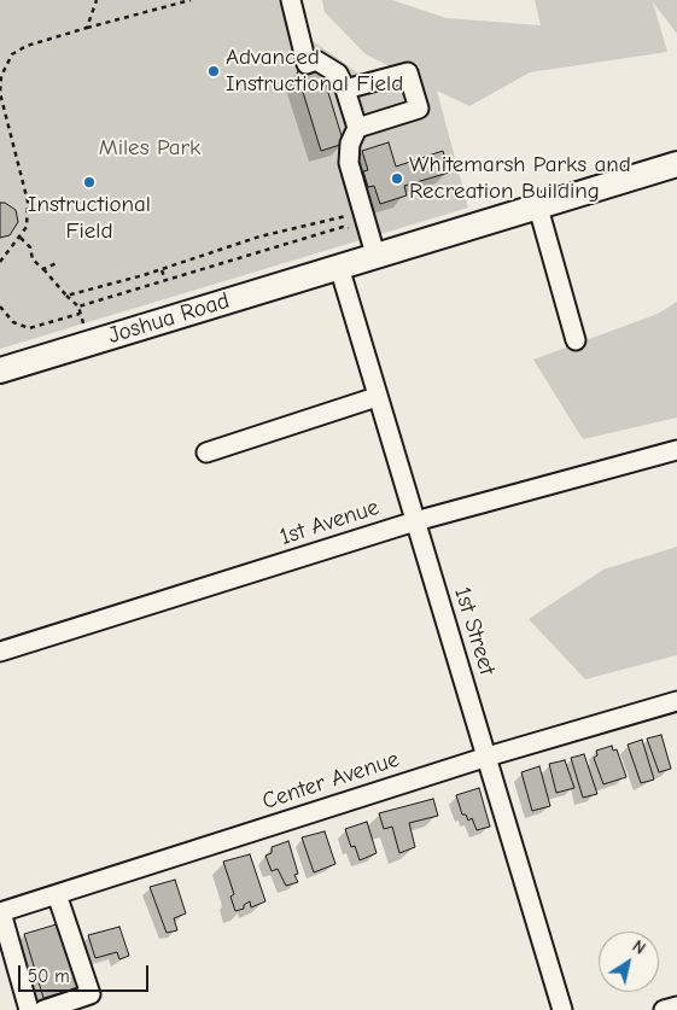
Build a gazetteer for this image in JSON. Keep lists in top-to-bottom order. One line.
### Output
{"streets":{"main road":["Joshua Road"],"street":["1st Avenue","1st Street","Center Avenue"]},"crossings":[["Joshua Road","1st Street"],["1st Avenue","1st Street"],["1st Street","Center Avenue"]],"parks":["Miles Park"],"places":["Advanced Instructional Field","Whitemarsh Parks and Recreation Building","Instructional Field"],"scale_bar":"50 m","north":"top right"}
